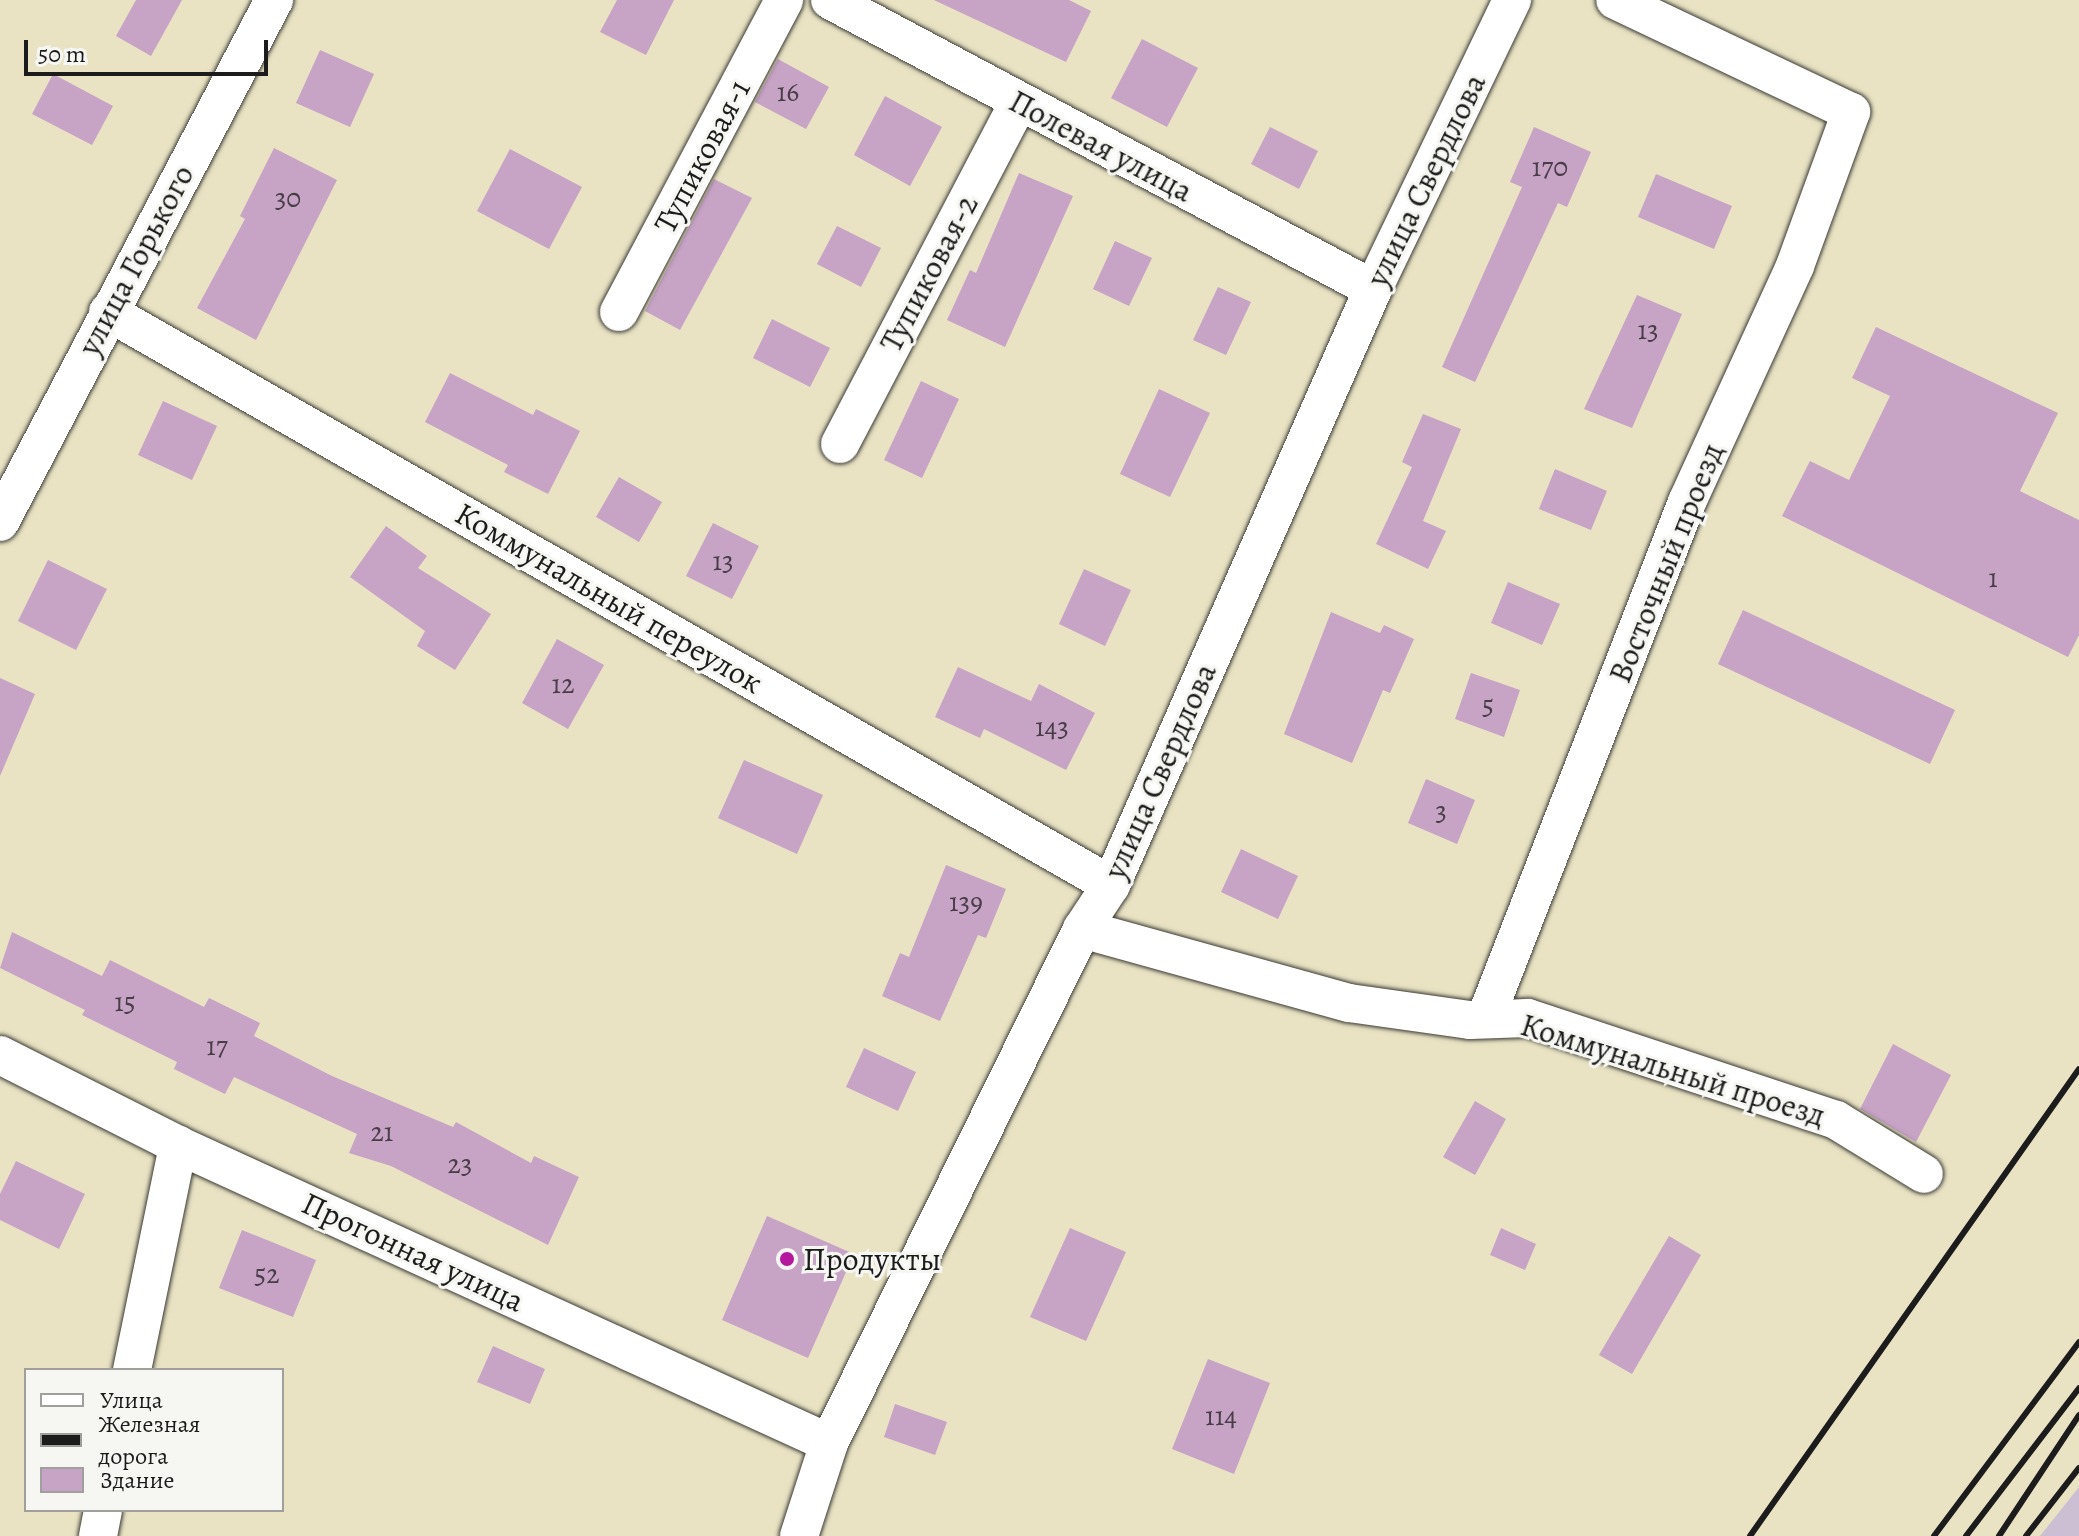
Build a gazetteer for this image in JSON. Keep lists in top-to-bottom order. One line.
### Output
{"streets":{"street":["Полевая улица","Тупиковая-1","улица Свердлова","улица Горького","Тупиковая-2","Восточный проезд","Коммунальный переулок","Коммунальный проезд","Прогонная улица"]},"crossings":[["Полевая улица","улица Свердлова"],["Полевая улица","Тупиковая-2"],["улица Свердлова","Коммунальный переулок"],["улица Свердлова","Коммунальный проезд"],["улица Свердлова","Прогонная улица"],["улица Горького","Коммунальный переулок"],["Восточный проезд","Коммунальный проезд"]],"places":["Продукты"],"house_numbers":["16","170","30","13","13","1","12","5","143","3","139","15","17","21","23","52","114"],"legend":["Улица","Железная дорога","Здание"],"scale_bar":"50 m"}
